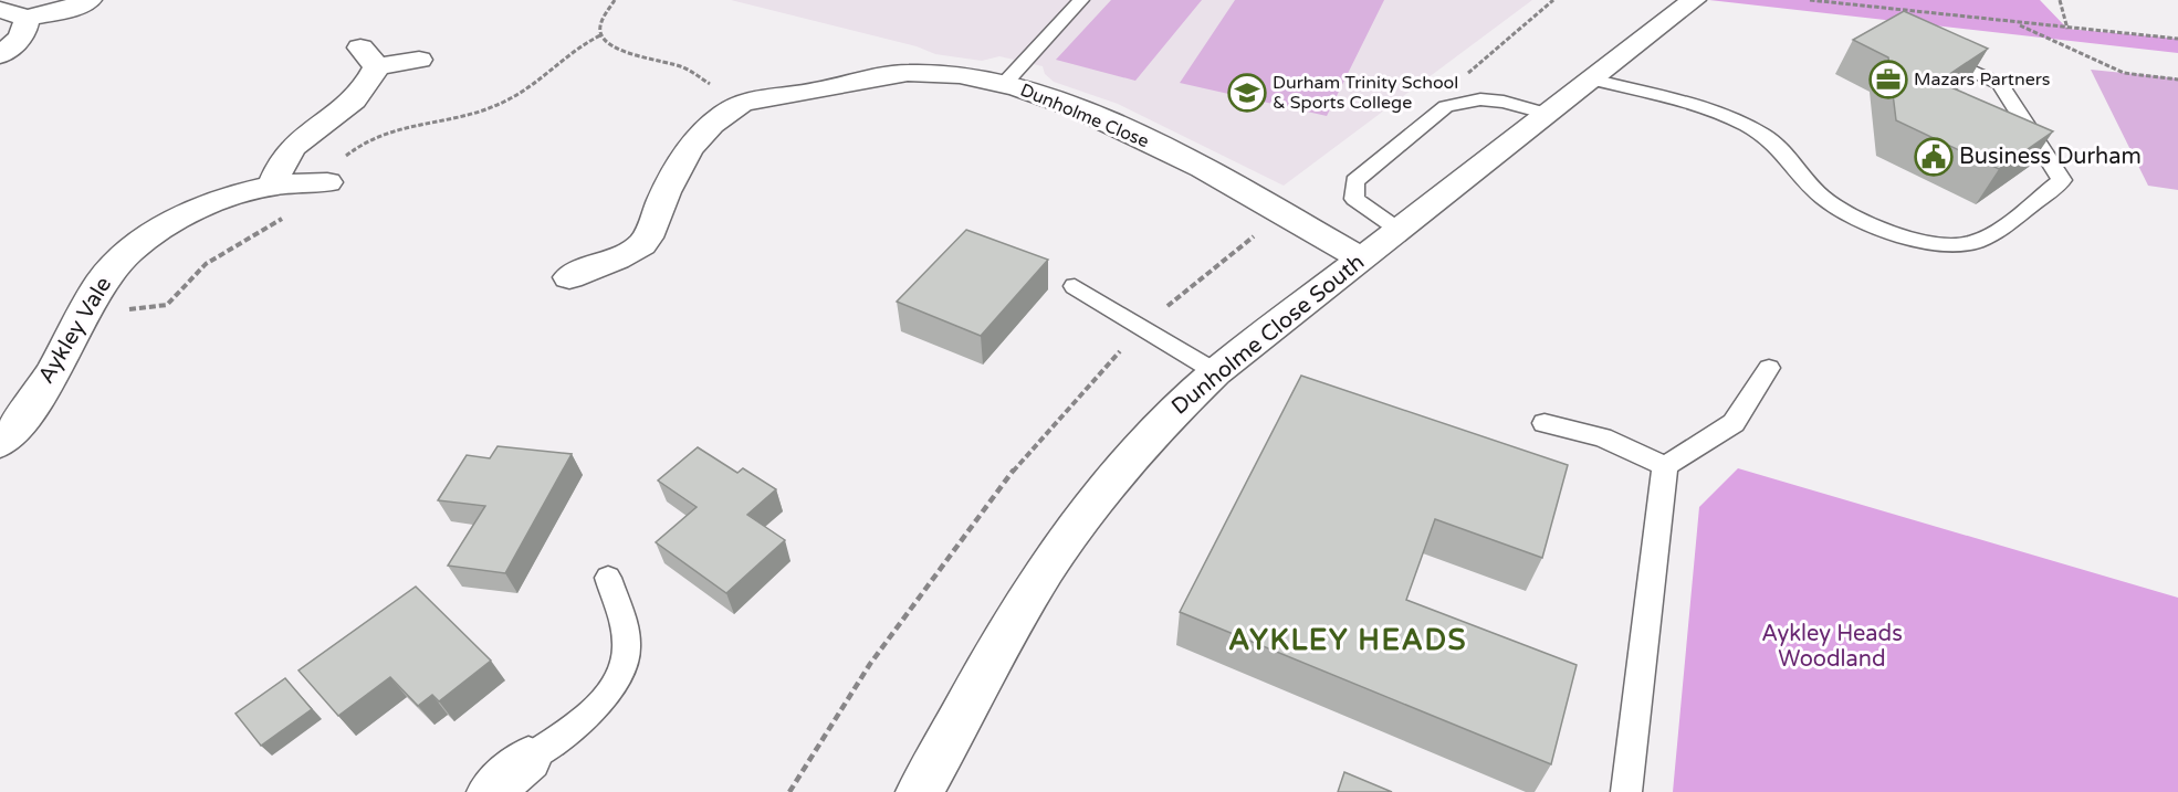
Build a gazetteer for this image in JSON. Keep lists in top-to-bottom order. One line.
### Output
{"streets":{"street":["Dunholme Close","Aykley Vale","Dunholme Close South"]},"crossings":[["Dunholme Close","Dunholme Close South"]],"districts":["AYKLEY HEADS"],"parks":["Aykley Heads Woodland"],"places":{"office":["Mazars Partners"],"school or university":["Durham Trinity School & Sports College"],"public building":["Business Durham"]}}
